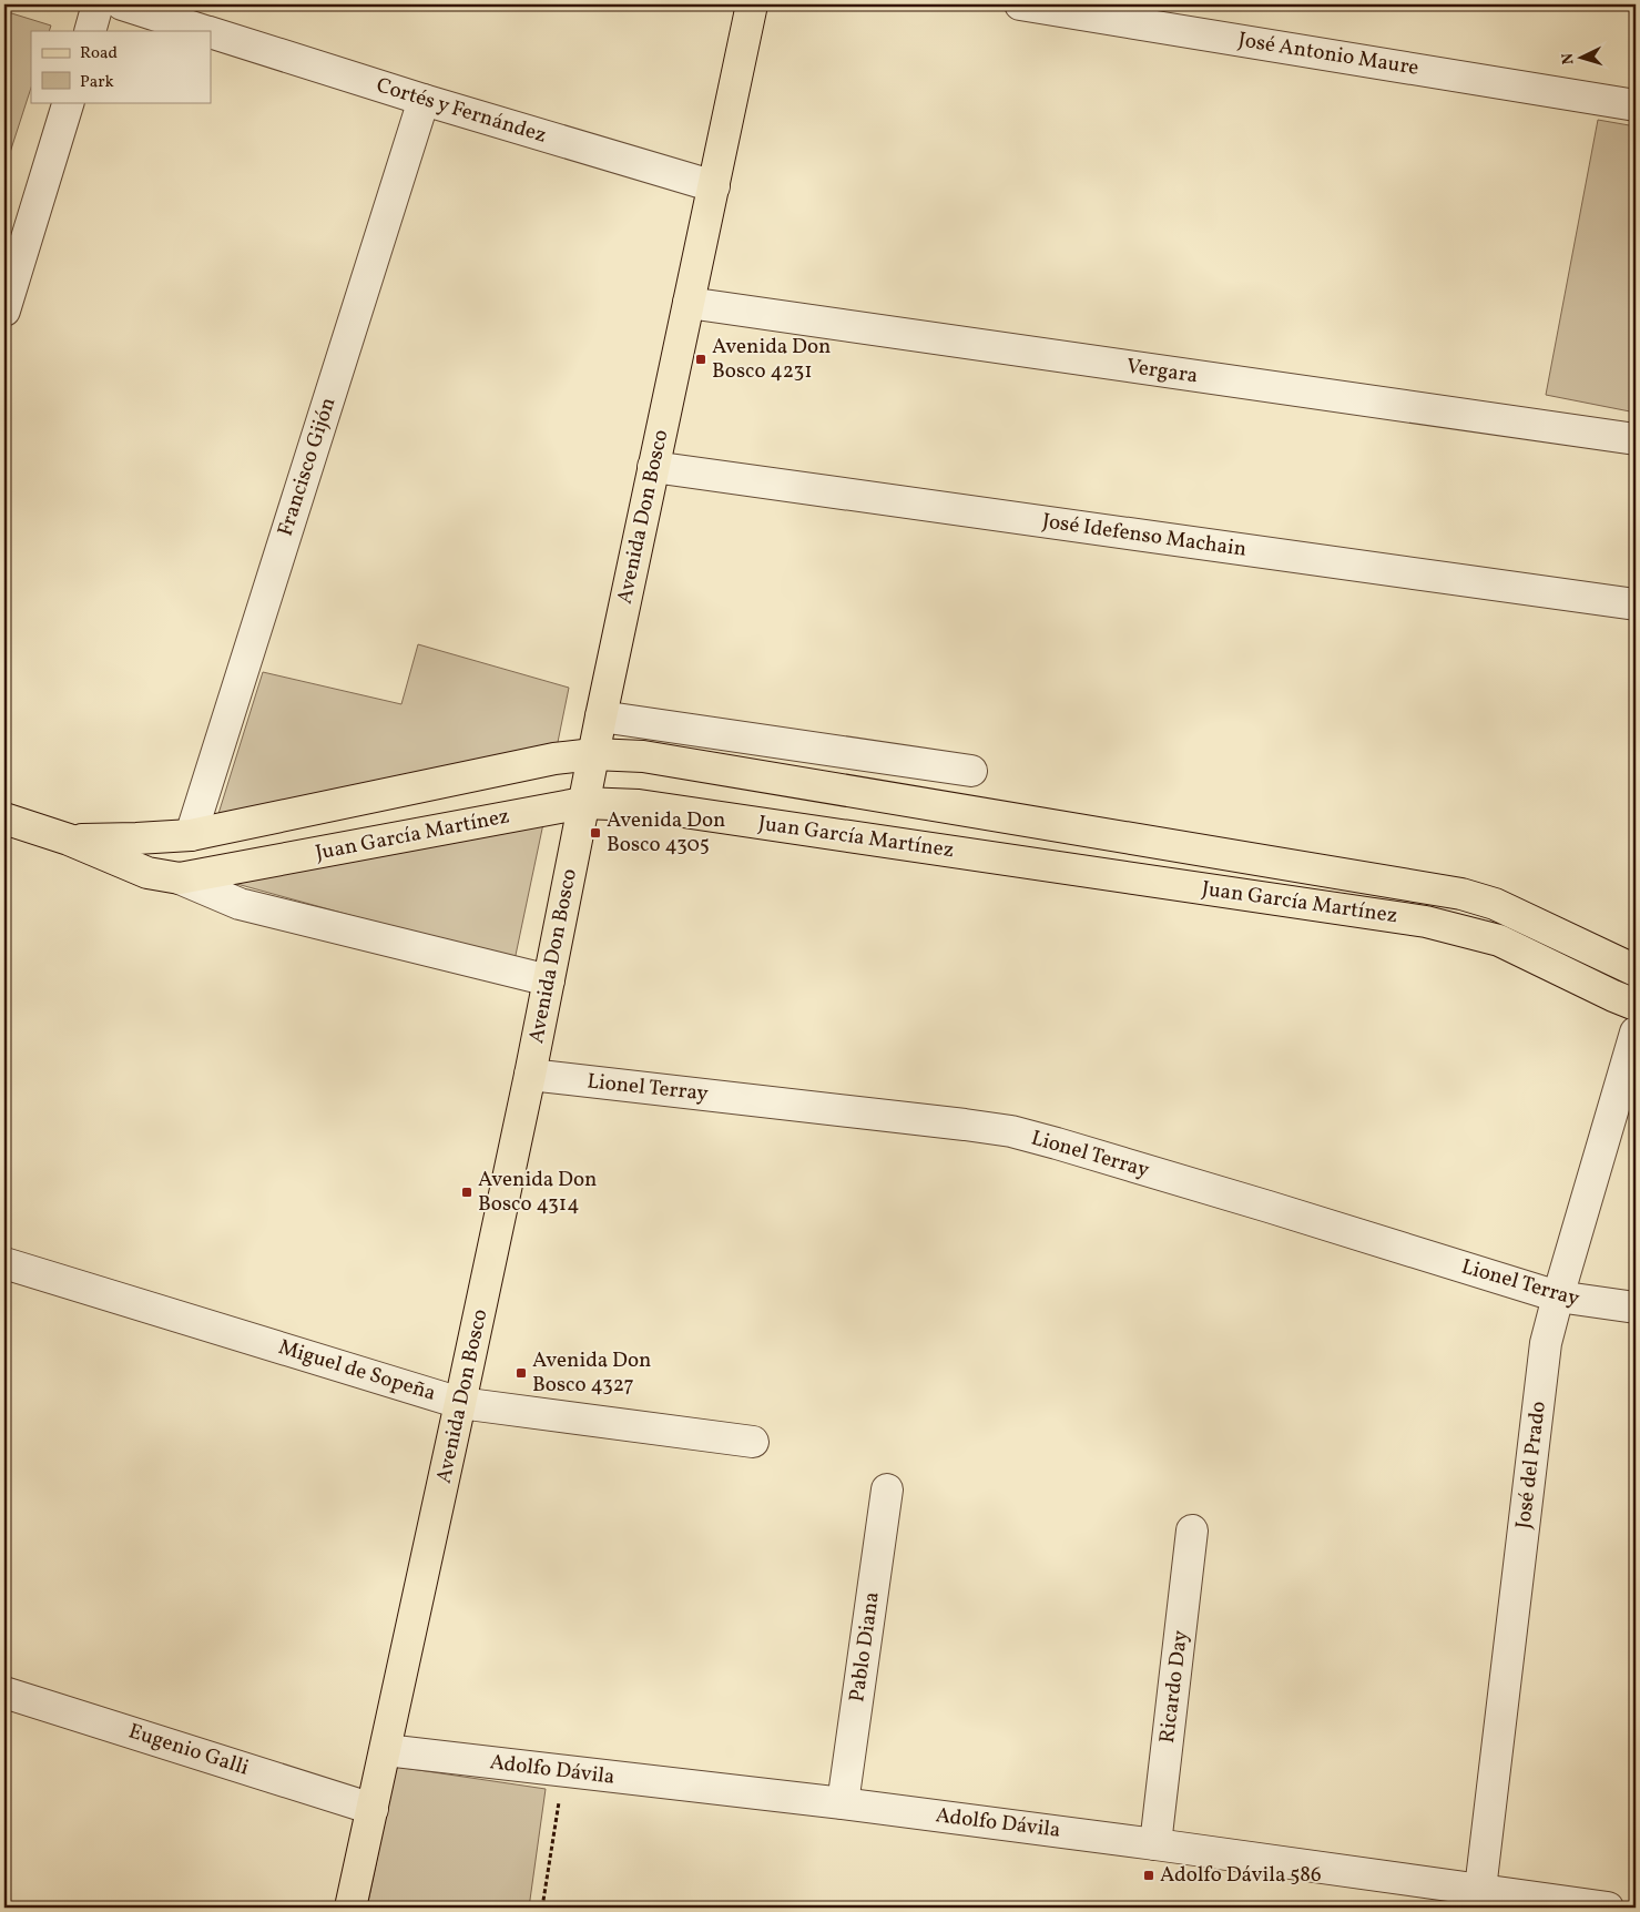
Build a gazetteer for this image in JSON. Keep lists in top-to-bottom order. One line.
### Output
{"streets":{"main road":["Avenida Don Bosco","Juan García Martínez"],"street":["José Antonio Maure","Cortés y Fernández","Vergara","Francisco Gijón","José Idefenso Machain","Lionel Terray","Miguel de Sopeña","José del Prado","Pablo Diana","Ricardo Day","Eugenio Galli","Adolfo Dávila"]},"crossings":[["Cortés y Fernández","Francisco Gijón"],["Cortés y Fernández","Avenida Don Bosco"],["Vergara","Avenida Don Bosco"],["Francisco Gijón","Juan García Martínez"],["Avenida Don Bosco","José Idefenso Machain"],["Avenida Don Bosco","Juan García Martínez"],["Avenida Don Bosco","Lionel Terray"],["Avenida Don Bosco","Miguel de Sopeña"],["Avenida Don Bosco","Eugenio Galli"],["Avenida Don Bosco","Adolfo Dávila"],["Lionel Terray","José del Prado"],["José del Prado","Adolfo Dávila"],["Pablo Diana","Adolfo Dávila"],["Ricardo Day","Adolfo Dávila"]],"places":{"transit":["Avenida Don Bosco 4231","Avenida Don Bosco 4305","Avenida Don Bosco 4314","Avenida Don Bosco 4327","Adolfo Dávila 586"]},"legend":["Road","Park"],"north":"left"}
